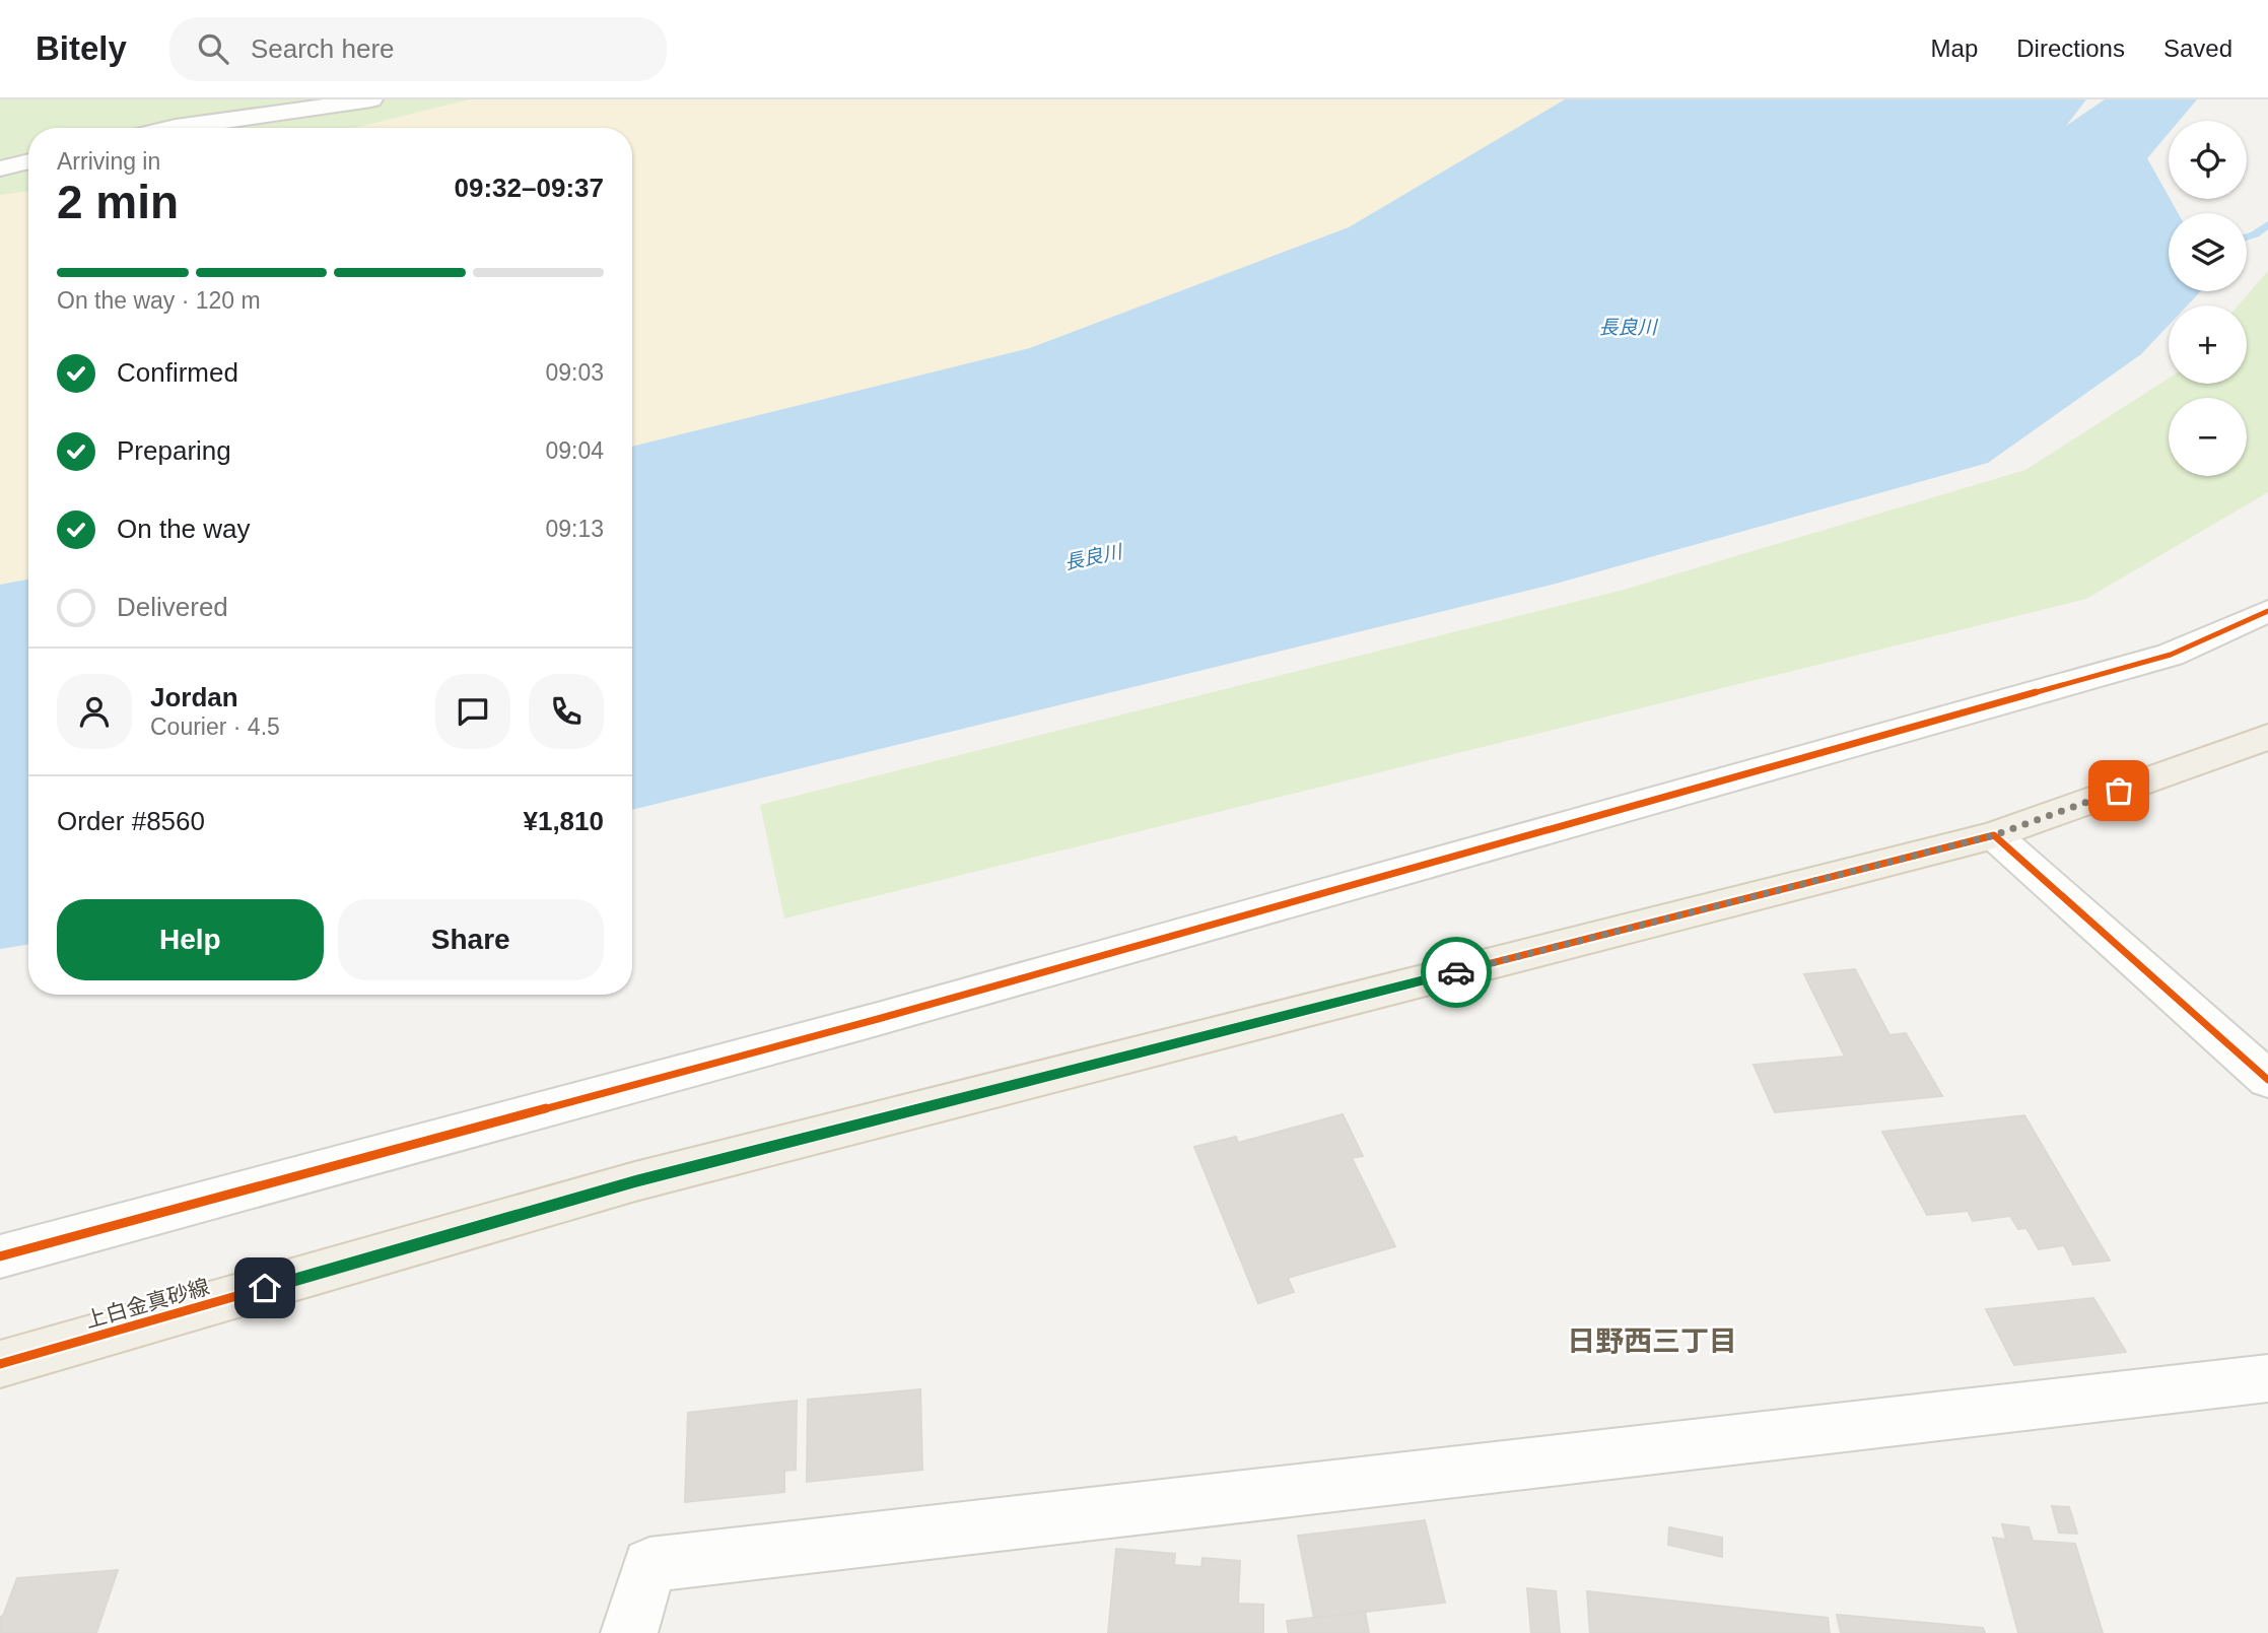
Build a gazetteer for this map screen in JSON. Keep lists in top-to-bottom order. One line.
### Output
{"streets":{"main road":["上白金真砂線"]},"districts":["日野西三丁目"],"water":["長良川"],"page":{"header":"Bitely","search":"Search here","nav":["Map","Directions","Saved"],"map_buttons":["+","−"],"heading":["2 min","Arriving in","09:32–09:37"],"panel":["Jordan","Courier · 4.5","Order #8560","¥1,810"],"bar":"On the way · 120 m","list":[["Confirmed","09:03"],["Preparing","09:04"],["On the way","09:13"],"Delivered"],"buttons":["Help","Share"]}}
